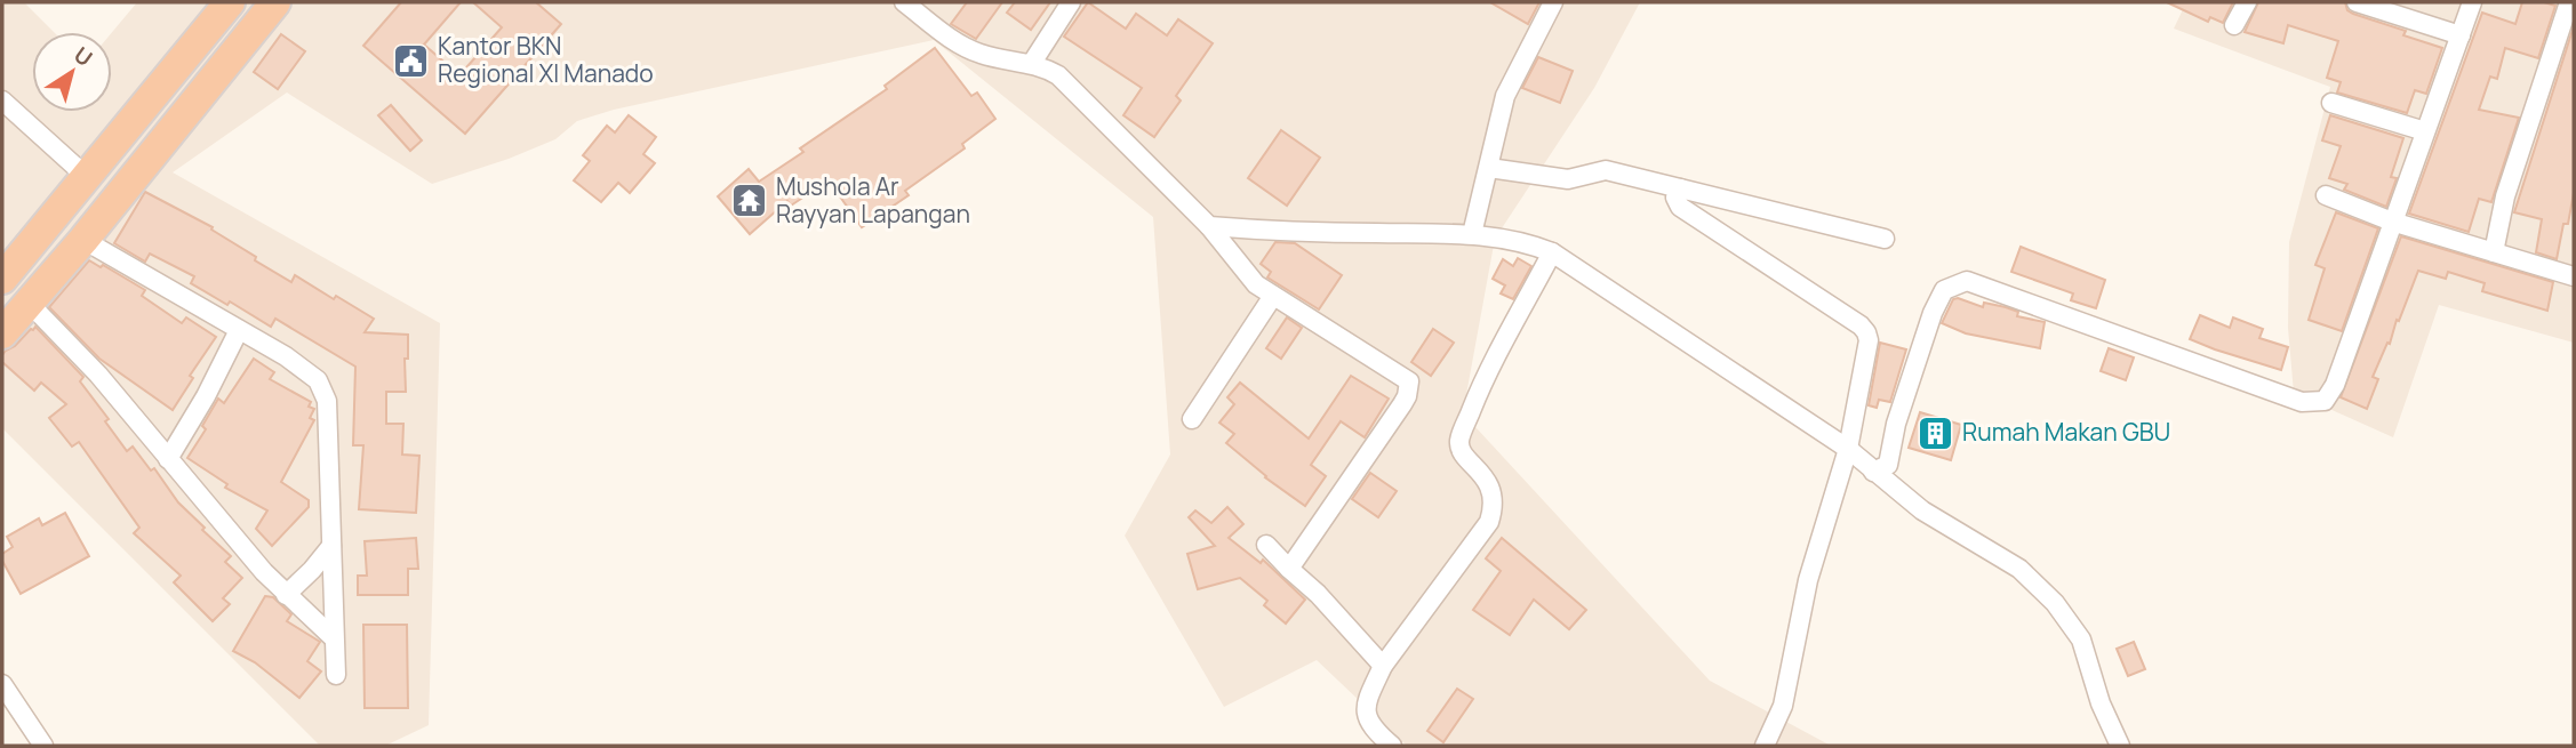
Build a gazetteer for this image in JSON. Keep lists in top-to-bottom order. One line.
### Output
{"places":{"public building":["Kantor BKN Regional XI Manado"],"temple":["Mushola Ar Rayyan Lapangan"],"building":["Rumah Makan GBU"]},"north":"top right"}
